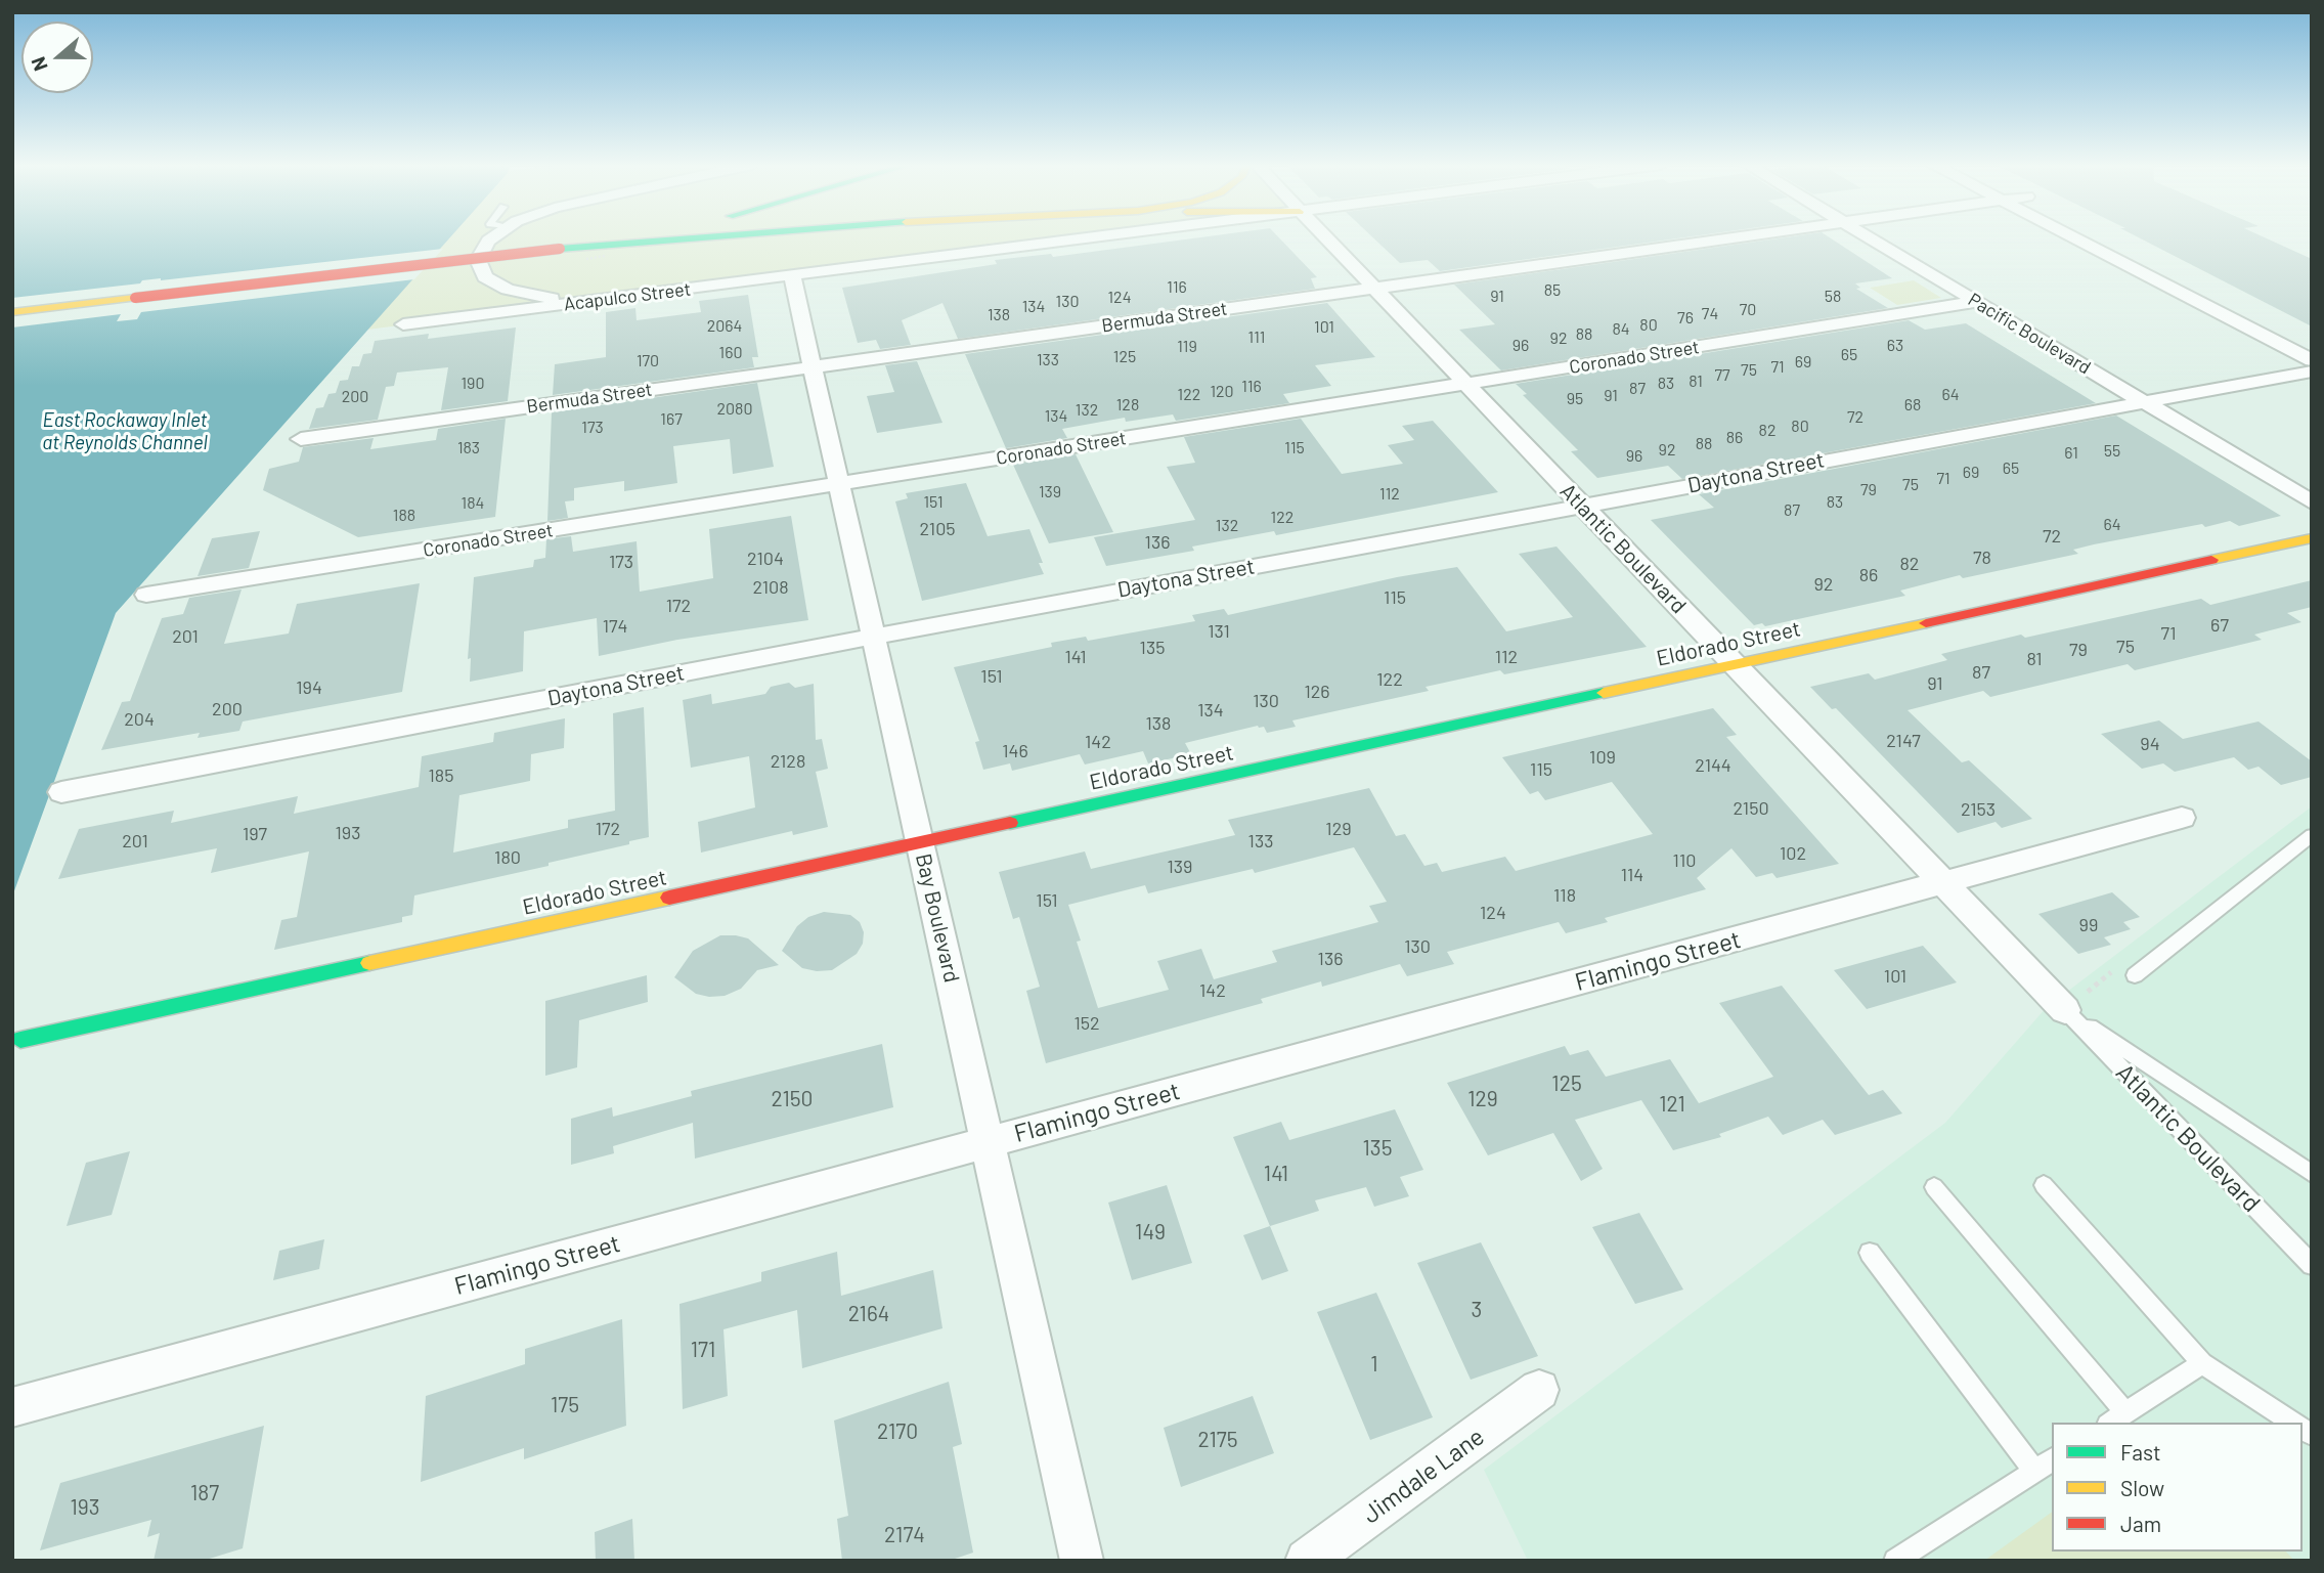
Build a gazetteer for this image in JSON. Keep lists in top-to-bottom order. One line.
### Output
{"streets":{"main road":["Eldorado Street"],"street":["Acapulco Street","Bermuda Street","Pacific Boulevard","Coronado Street","Daytona Street","Atlantic Boulevard","Bay Boulevard","Flamingo Street","Jimdale Lane"]},"crossings":[["Acapulco Street","Bay Boulevard"],["Bermuda Street","Atlantic Boulevard"],["Bermuda Street","Bay Boulevard"],["Pacific Boulevard","Coronado Street"],["Pacific Boulevard","Daytona Street"],["Coronado Street","Atlantic Boulevard"],["Coronado Street","Bay Boulevard"],["Daytona Street","Atlantic Boulevard"],["Daytona Street","Bay Boulevard"],["Atlantic Boulevard","Eldorado Street"],["Atlantic Boulevard","Flamingo Street"],["Eldorado Street","Bay Boulevard"],["Bay Boulevard","Flamingo Street"]],"water":["East Rockaway Inlet at Reynolds Channel"],"house_numbers":["116","85","91","58","124","130","134","70","74","138","76","80","2064","101","84","88","111","92","96","63","119","160","65","125","133","170","69","71","75","77","81","190","83","116","87","120","122","64","91","200","95","128","68","2080","132","134","72","167","80","173","82","86","88","183","115","92","55","61","96","65","69","71","75","79","139","112","151","83","184","87","188","122","64","132","2105","72","136","78","2104","173","82","86","92","2108","115","172","67","174","131","71","201","75","135","79","141","112","81","87","151","122","91","194","126","130","200","134","204","138","2147","142","94","146","109","2128","2144","115","185","2150","2153","172","129","193","197","201","133","102","180","110","139","114","118","151","124","99","130","136","101","142","152","125","2150","129","121","135","141","149","3","2164","171","1","175","2170","2175","187","193","2174"],"legend":["Fast","Slow","Jam"],"north":"left"}
